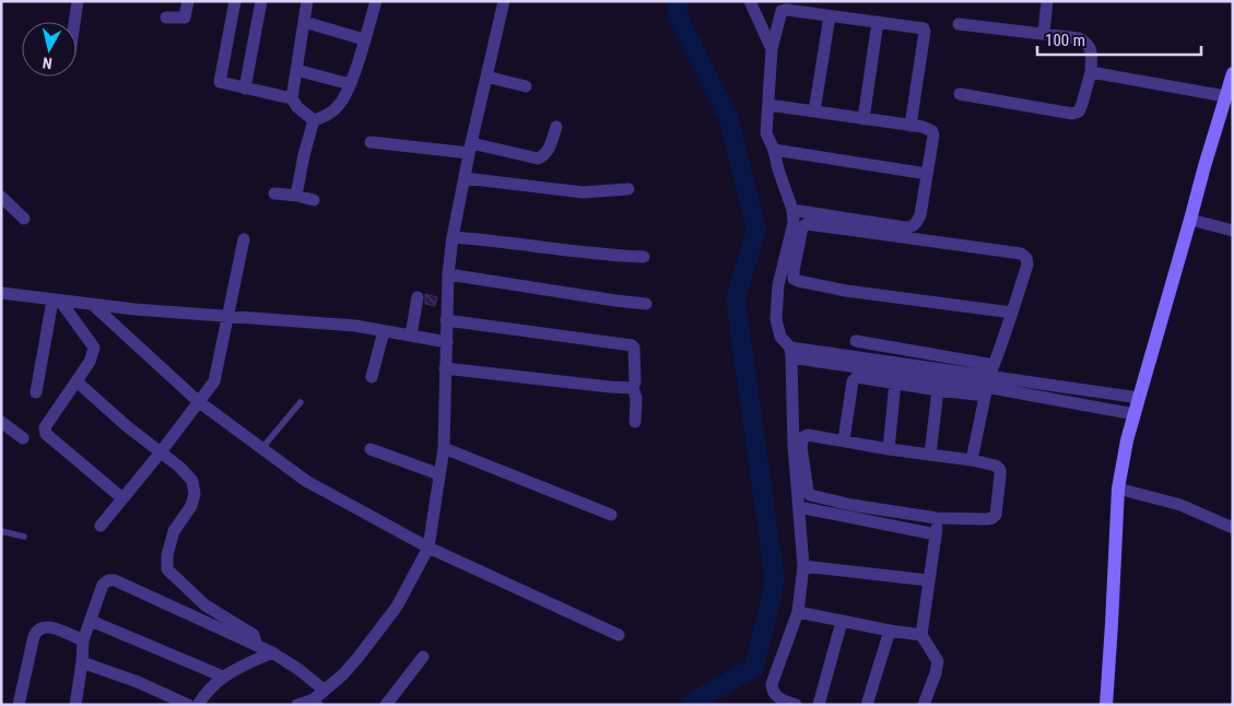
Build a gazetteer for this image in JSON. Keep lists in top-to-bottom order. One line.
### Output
{"scale_bar":"100 m","north":"bottom"}
